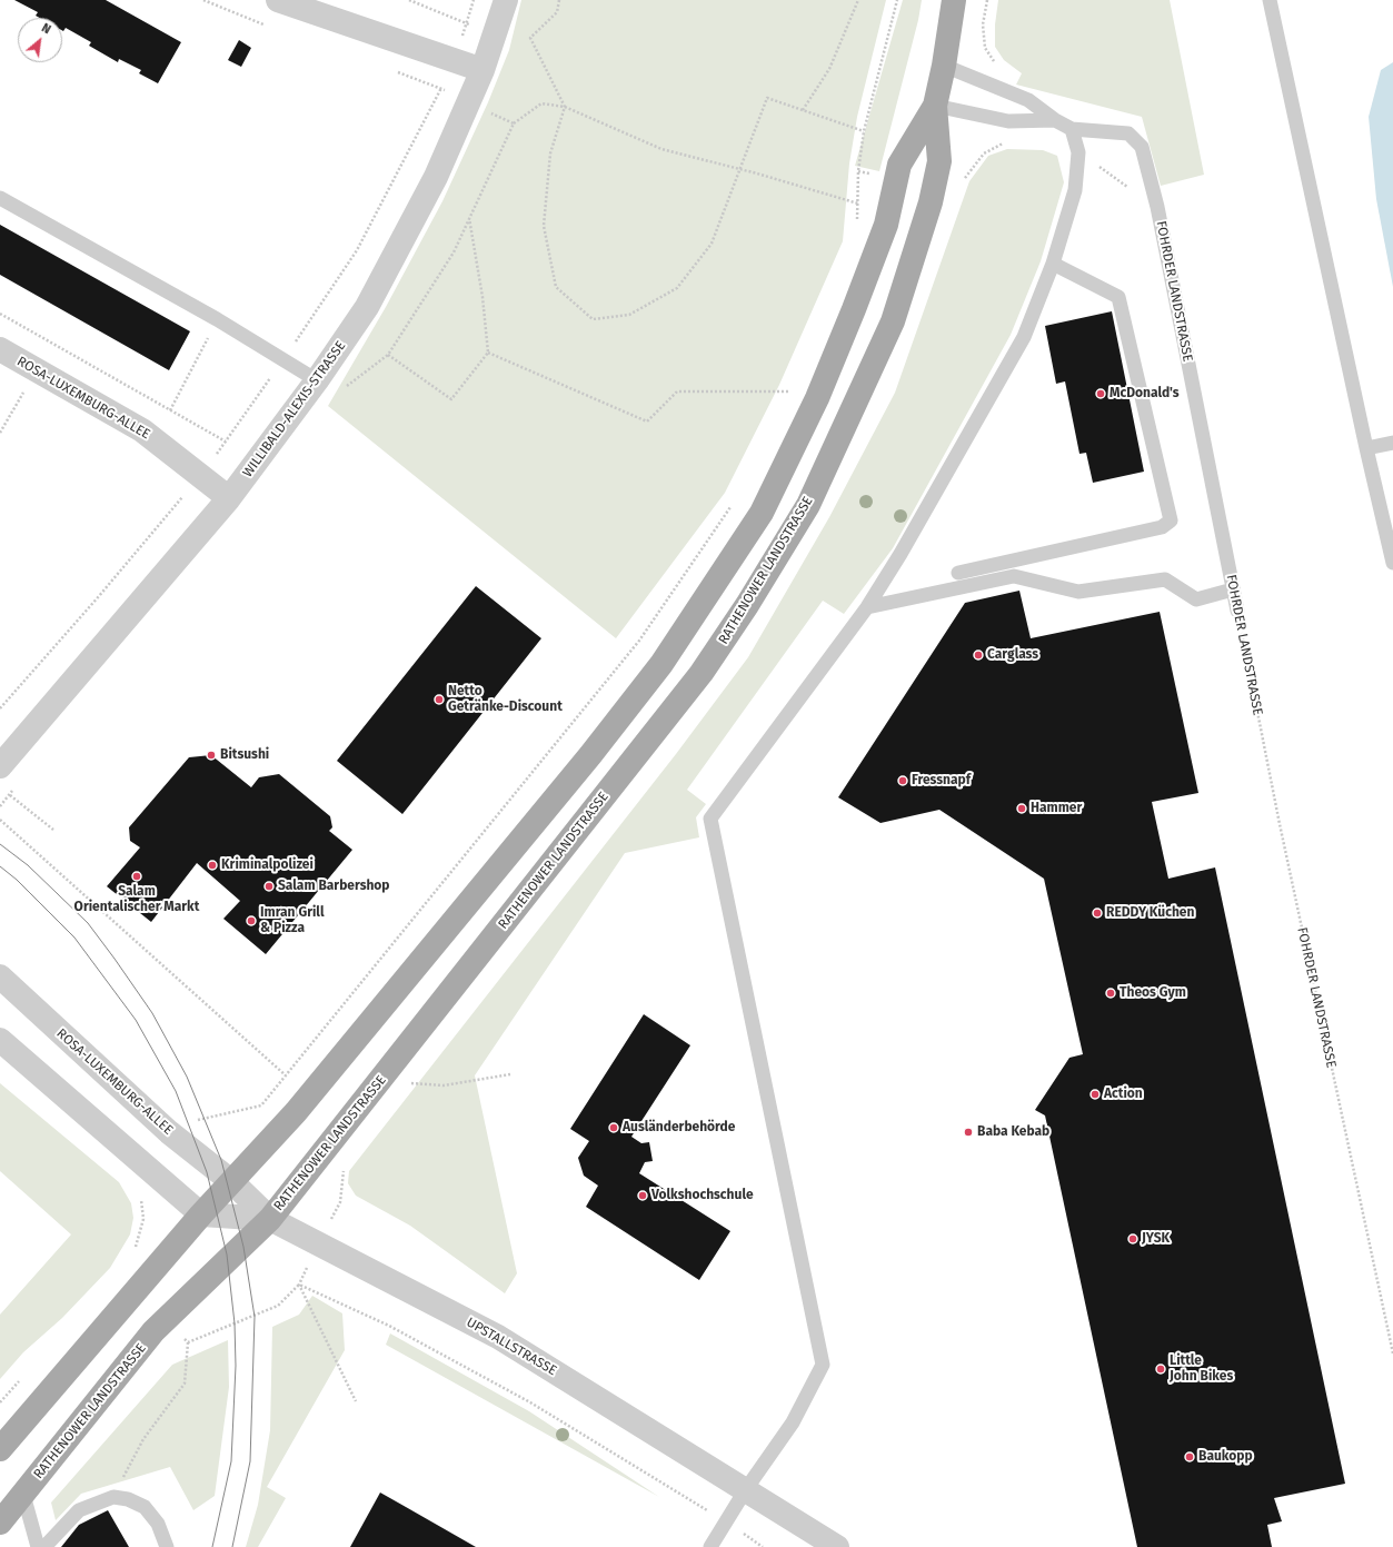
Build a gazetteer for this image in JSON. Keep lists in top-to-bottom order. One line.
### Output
{"streets":{"main road":["RATHENOWER LANDSTRASSE"],"street":["ROSA-LUXEMBURG-ALLEE","WILLIBALD-ALEXIS-STRASSE","UPSTALLSTRASSE"],"lane":["FOHRDER LANDSTRASSE"]},"crossings":[["FOHRDER LANDSTRASSE","RATHENOWER LANDSTRASSE"],["ROSA-LUXEMBURG-ALLEE","WILLIBALD-ALEXIS-STRASSE"],["ROSA-LUXEMBURG-ALLEE","RATHENOWER LANDSTRASSE"],["ROSA-LUXEMBURG-ALLEE","UPSTALLSTRASSE"],["RATHENOWER LANDSTRASSE","UPSTALLSTRASSE"]],"places":["McDonald's","Carglass","Netto Getränke-Discount","Bitsushi","Fressnapf","Hammer","Kriminalpolizei","Salam Orientalischer Markt","Salam Barbershop","REDDY Küchen","Imran Grill & Pizza","Theos Gym","Action","Ausländerbehörde","Baba Kebab","Volkshochschule","JYSK","Little John Bikes","Baukopp"],"north":"top right"}
